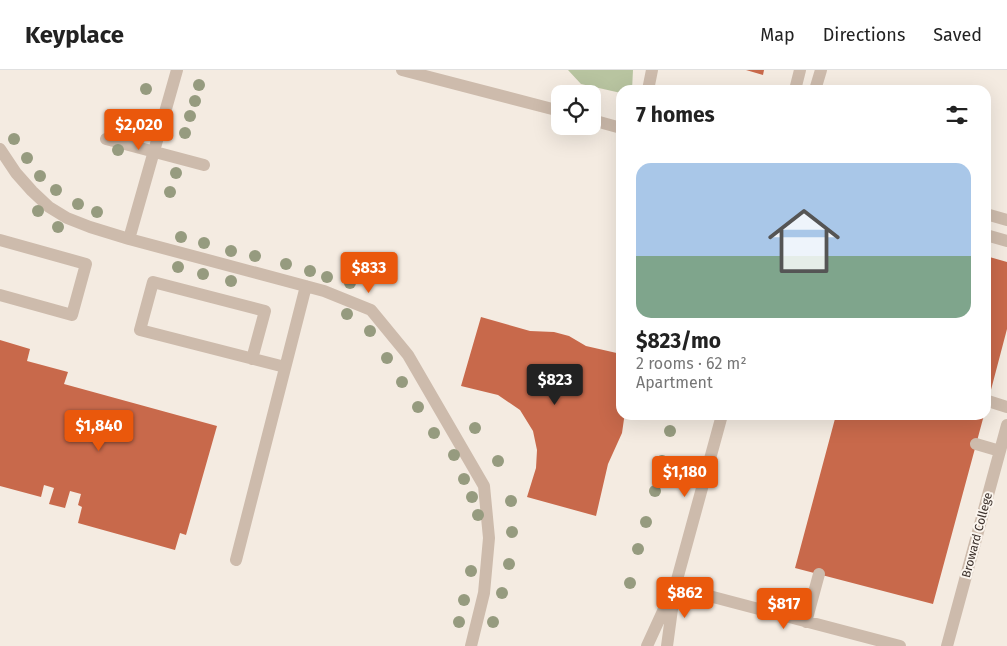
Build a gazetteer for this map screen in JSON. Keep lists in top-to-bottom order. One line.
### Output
{"streets":{"street":["Broward College"]},"page":{"header":"Keyplace","nav":["Map","Directions","Saved"],"heading":"7 homes","price":["$2,020","$833","$823","$1,840","$1,180","$862","$817"],"list":[{"name":"$823/mo","note":"2 rooms · 62 m² · Apartment"}]}}
